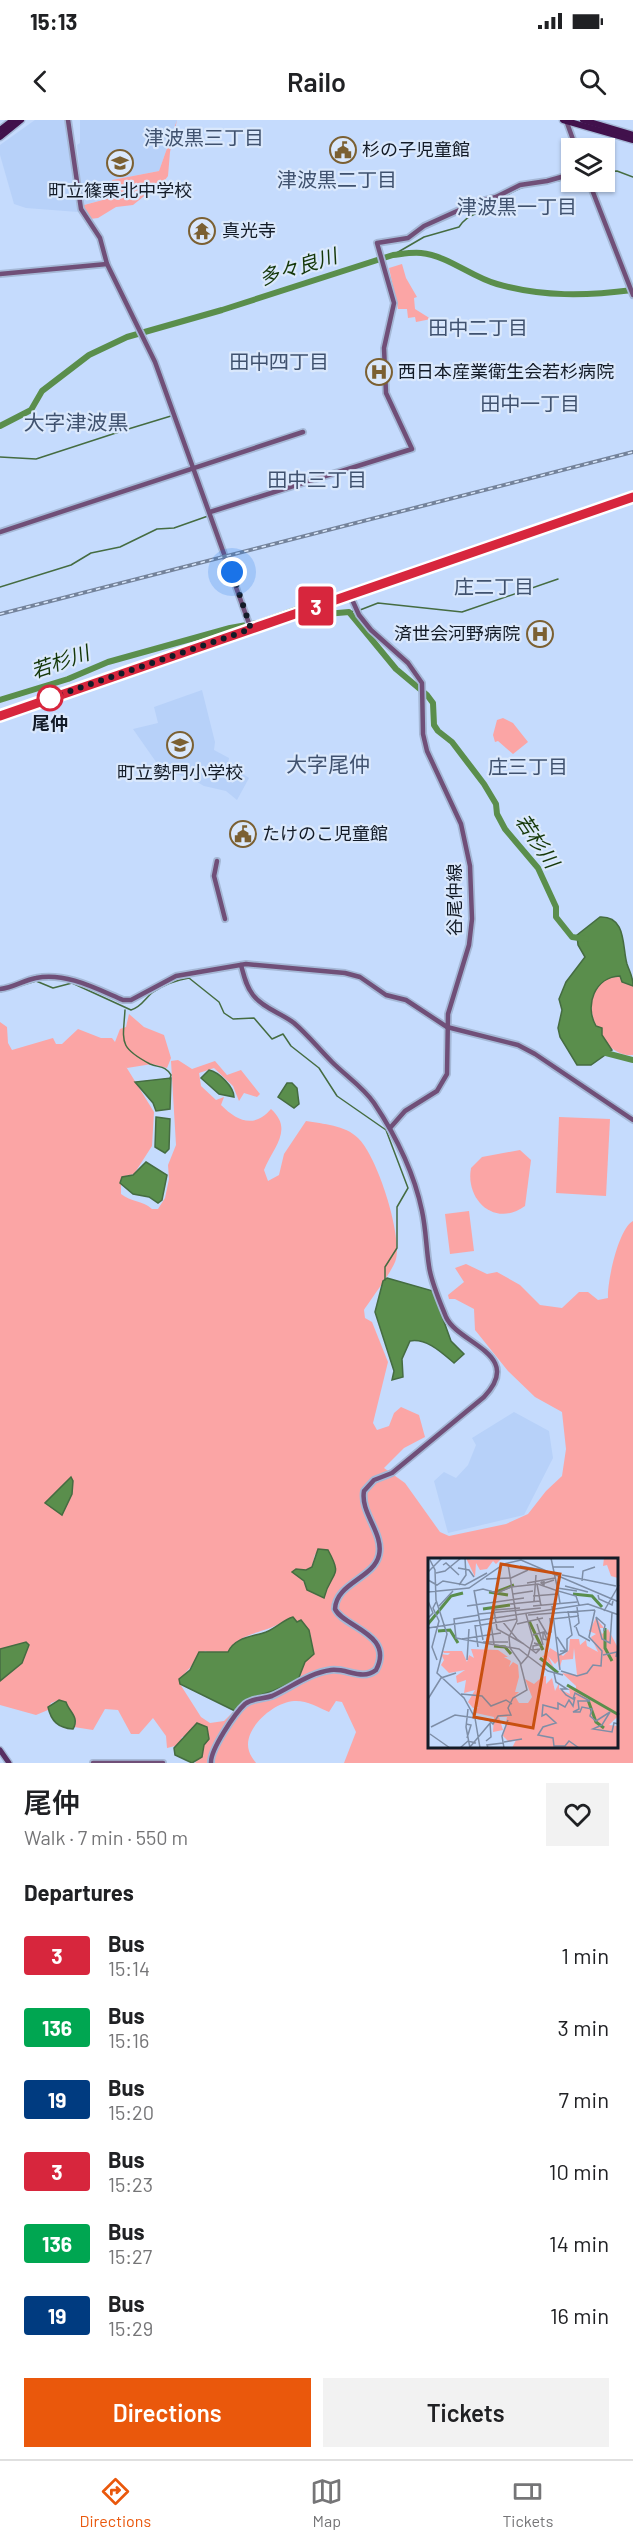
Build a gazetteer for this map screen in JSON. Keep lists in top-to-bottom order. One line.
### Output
{"streets":{"street":["谷尾仲線"]},"districts":["津波黒三丁目","津波黒二丁目","津波黒一丁目","田中二丁目","田中四丁目","田中一丁目","大字津波黒","田中三丁目","庄二丁目","大字尾仲","庄三丁目"],"water":["多々良川","若杉川"],"places":{"public building":["杉の子児童館","たけのこ児童館"],"school or university":["町立篠栗北中学校","町立勢門小学校"],"temple":["真光寺"],"hospital":["西日本産業衛生会若杉病院","済世会河野病院"],"other":["尾仲"]},"lines":["bus line 3"],"page":{"status":"15:13","header":"Railo","on_map":"3","heading":[["尾仲","Walk · 7 min · 550 m"],"Departures"],"list":[{"mark":"3","name":"Bus","note":"15:14","value":"1 min"},{"mark":"136","name":"Bus","note":"15:16","value":"3 min"},{"mark":"19","name":"Bus","note":"15:20","value":"7 min"},{"mark":"3","name":"Bus","note":"15:23","value":"10 min"},{"mark":"136","name":"Bus","note":"15:27","value":"14 min"},{"mark":"19","name":"Bus","note":"15:29","value":"16 min"}],"buttons":["Directions","Tickets"],"tabs":["Directions","Map","Tickets"]}}
